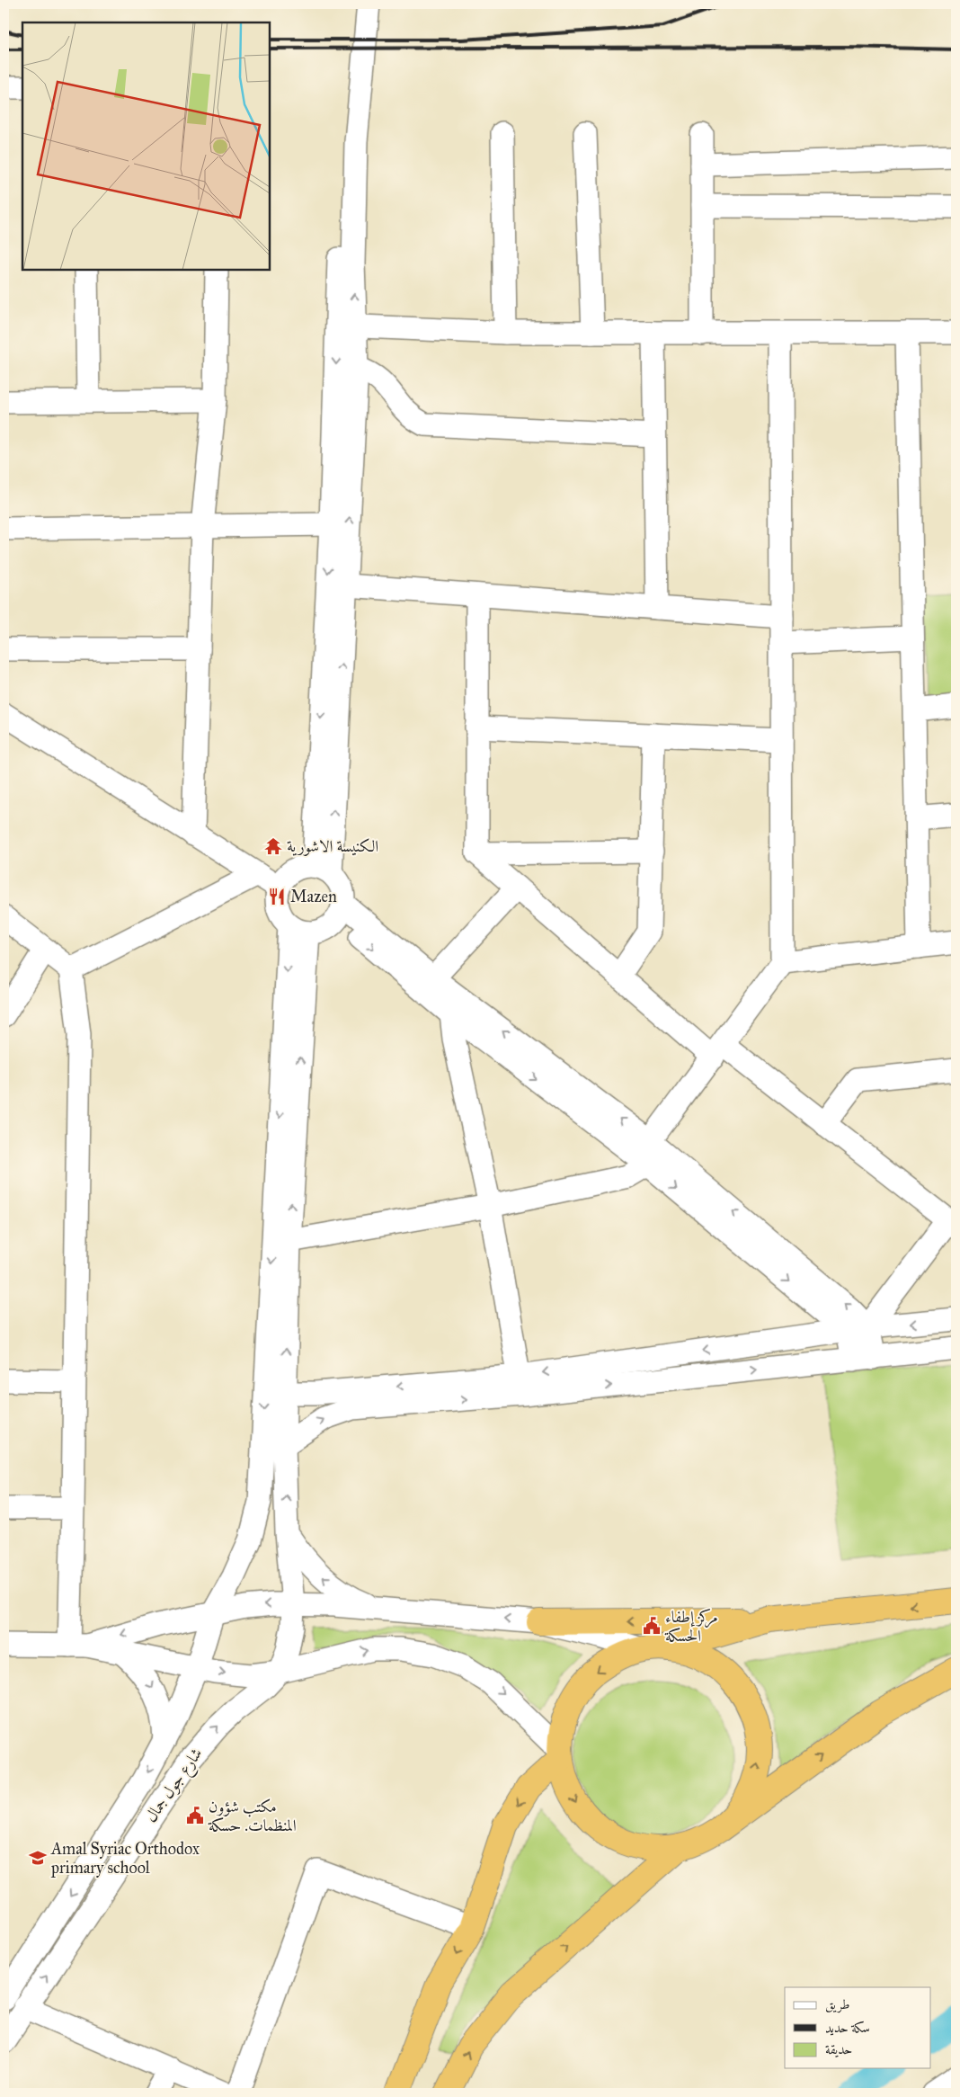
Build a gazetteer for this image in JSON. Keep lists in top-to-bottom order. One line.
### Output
{"streets":{"street":["شارع جول جمال"]},"places":{"temple":["الكنيسة الاشورية"],"restaurant":["Mazen"],"public building":["مركز إطفاء الحسكة","مكتب شؤون المنظمات. حسكة"],"school or university":["Amal Syriac Orthodox primary school"]},"legend":["طريق","سكة حديد","حديقة"]}
